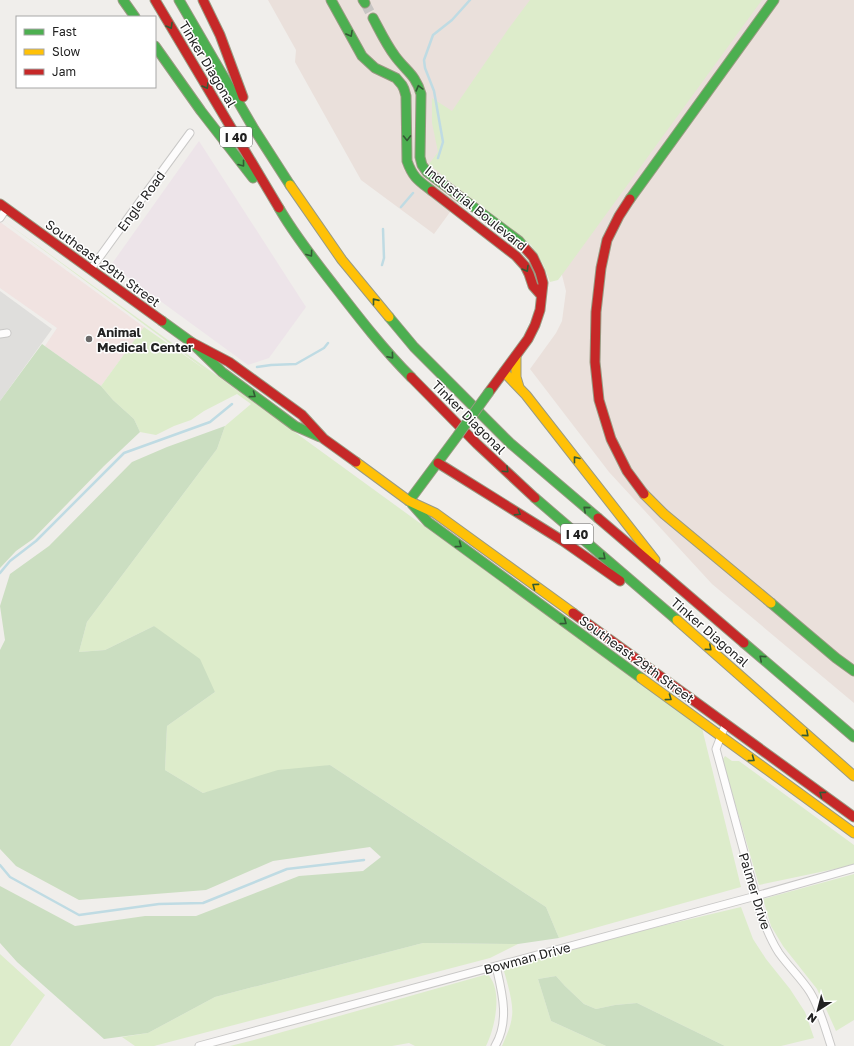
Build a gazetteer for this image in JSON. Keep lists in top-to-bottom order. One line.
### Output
{"streets":{"main road":["Tinker Diagonal","I 40","Industrial Boulevard","Southeast 29th Street"],"street":["Engle Road","Palmer Drive","Bowman Drive"]},"crossings":[["Engle Road","Southeast 29th Street"],["Industrial Boulevard","Southeast 29th Street"],["Southeast 29th Street","Palmer Drive"],["Palmer Drive","Bowman Drive"]],"places":["Animal Medical Center"],"legend":["Fast","Slow","Jam"],"north":"bottom left"}
